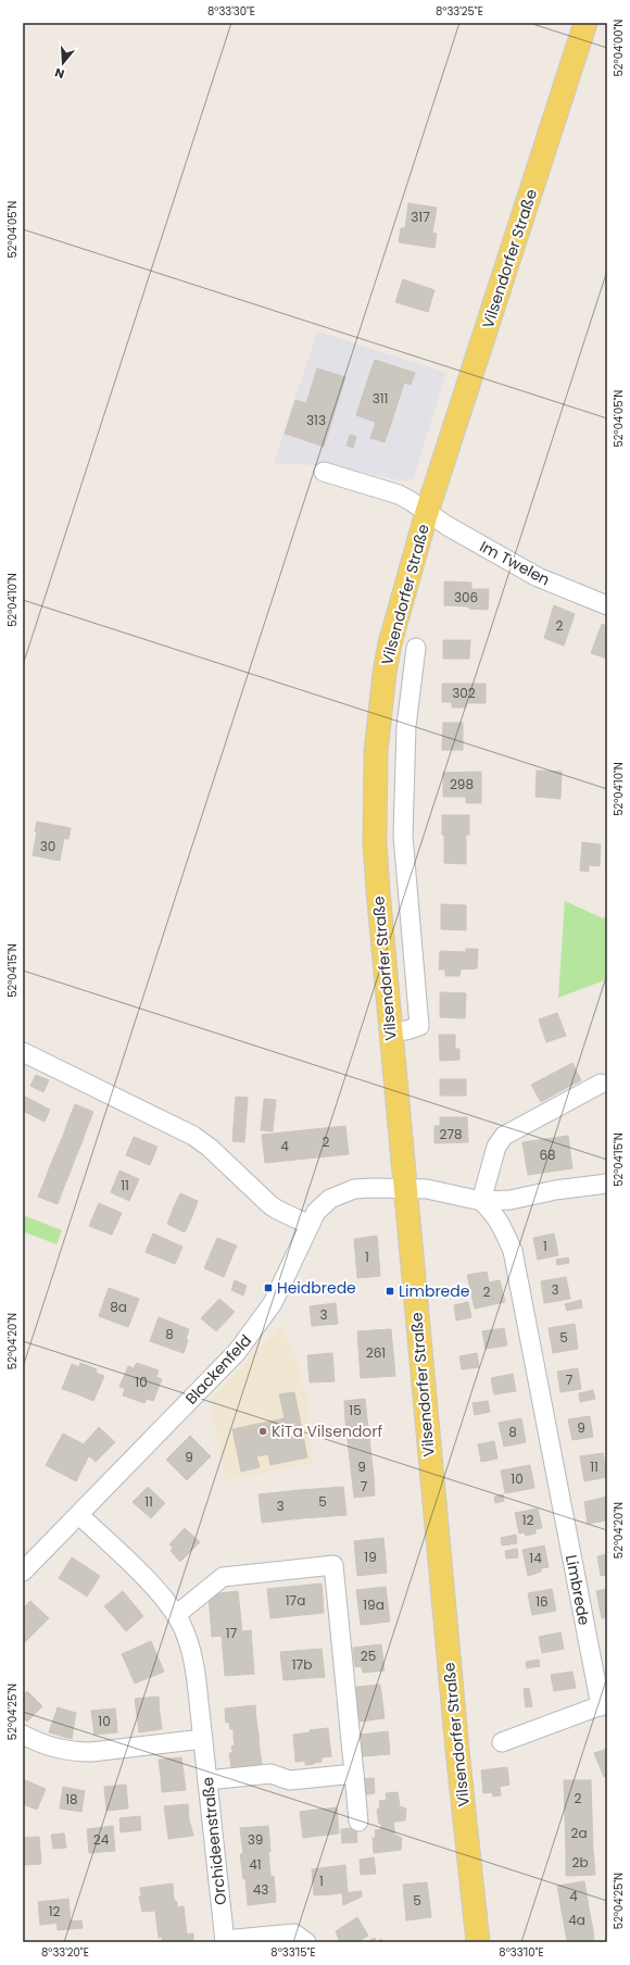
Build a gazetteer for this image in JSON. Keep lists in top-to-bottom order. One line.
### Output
{"streets":{"main road":["Vilsendorfer Straße"],"street":["Im Twelen","Blackenfeld","Limbrede","Orchideenstraße"]},"crossings":[["Vilsendorfer Straße","Im Twelen"],["Vilsendorfer Straße","Blackenfeld"],["Blackenfeld","Limbrede"],["Blackenfeld","Orchideenstraße"]],"places":{"transit":["Heidbrede","Limbrede"],"other":["KiTa Vilsendorf"]},"house_numbers":["317","311","313","306","2","302","298","30","278","2","4","68","11","1","1","3","2","8a","3","8","5","261","7","10","15","9","8","9","9","11","10","7","11","5","3","12","19","14","17a","16","19a","17","25","17b","10","2","18","2a","24","39","2b","41","1","43","4","5","12","4a"],"north":"bottom","coordinates":["8°33'30\"E","8°33'25\"E","52°04'00\"N","52°04'05\"N","52°04'10\"N","52°04'15\"N","52°04'20\"N","52°04'25\"N","8°33'20\"E","8°33'15\"E","8°33'10\"E"]}
